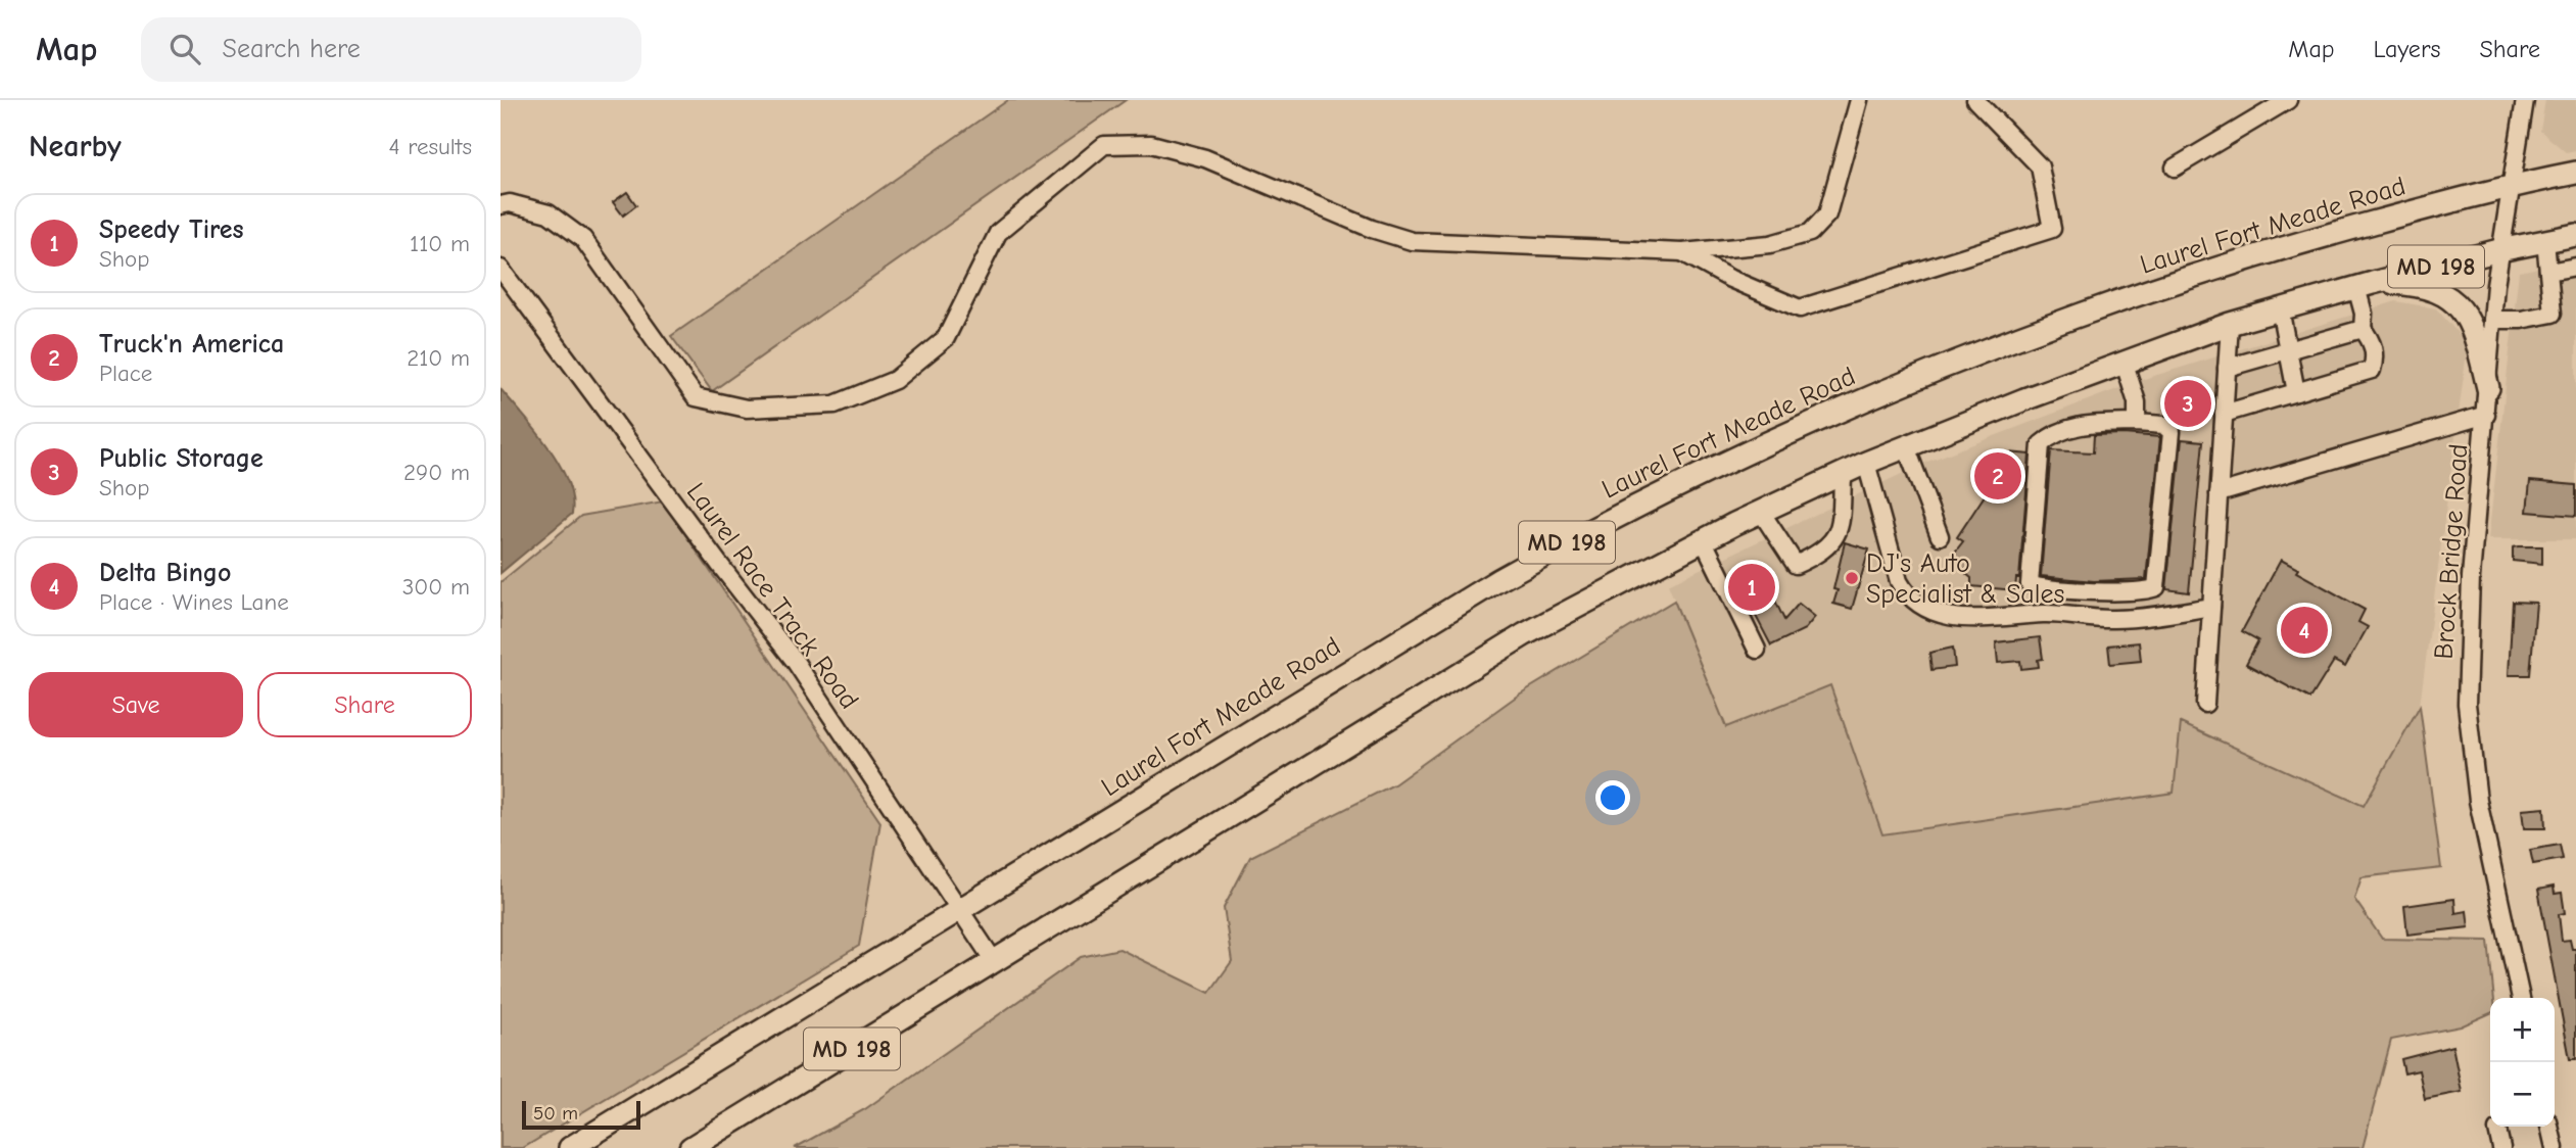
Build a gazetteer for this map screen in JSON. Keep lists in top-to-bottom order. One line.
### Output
{"streets":{"main road":["Laurel Fort Meade Road","MD 198"],"street":["Brock Bridge Road","Laurel Race Track Road"]},"crossings":[["Laurel Fort Meade Road","Brock Bridge Road"],["Laurel Fort Meade Road","Laurel Race Track Road"],["MD 198","Brock Bridge Road"],["MD 198","Laurel Race Track Road"]],"places":["DJ's Auto Specialist & Sales"],"scale_bar":"50 m","page":{"header":"Map","search":"Search here","nav":["Map","Layers","Share"],"heading":["Nearby","4 results"],"list":[{"mark":"1","name":"Speedy Tires","note":"Shop","value":"110 m"},{"mark":"2","name":"Truck'n America","note":"Place","value":"210 m"},{"mark":"3","name":"Public Storage","note":"Shop","value":"290 m"},{"mark":"4","name":"Delta Bingo","note":"Place · Wines Lane","value":"300 m"}],"pins":["3","2","1","4"],"buttons":["Save","Share"],"map_buttons":["+","−"],"scale":"50 m"}}
